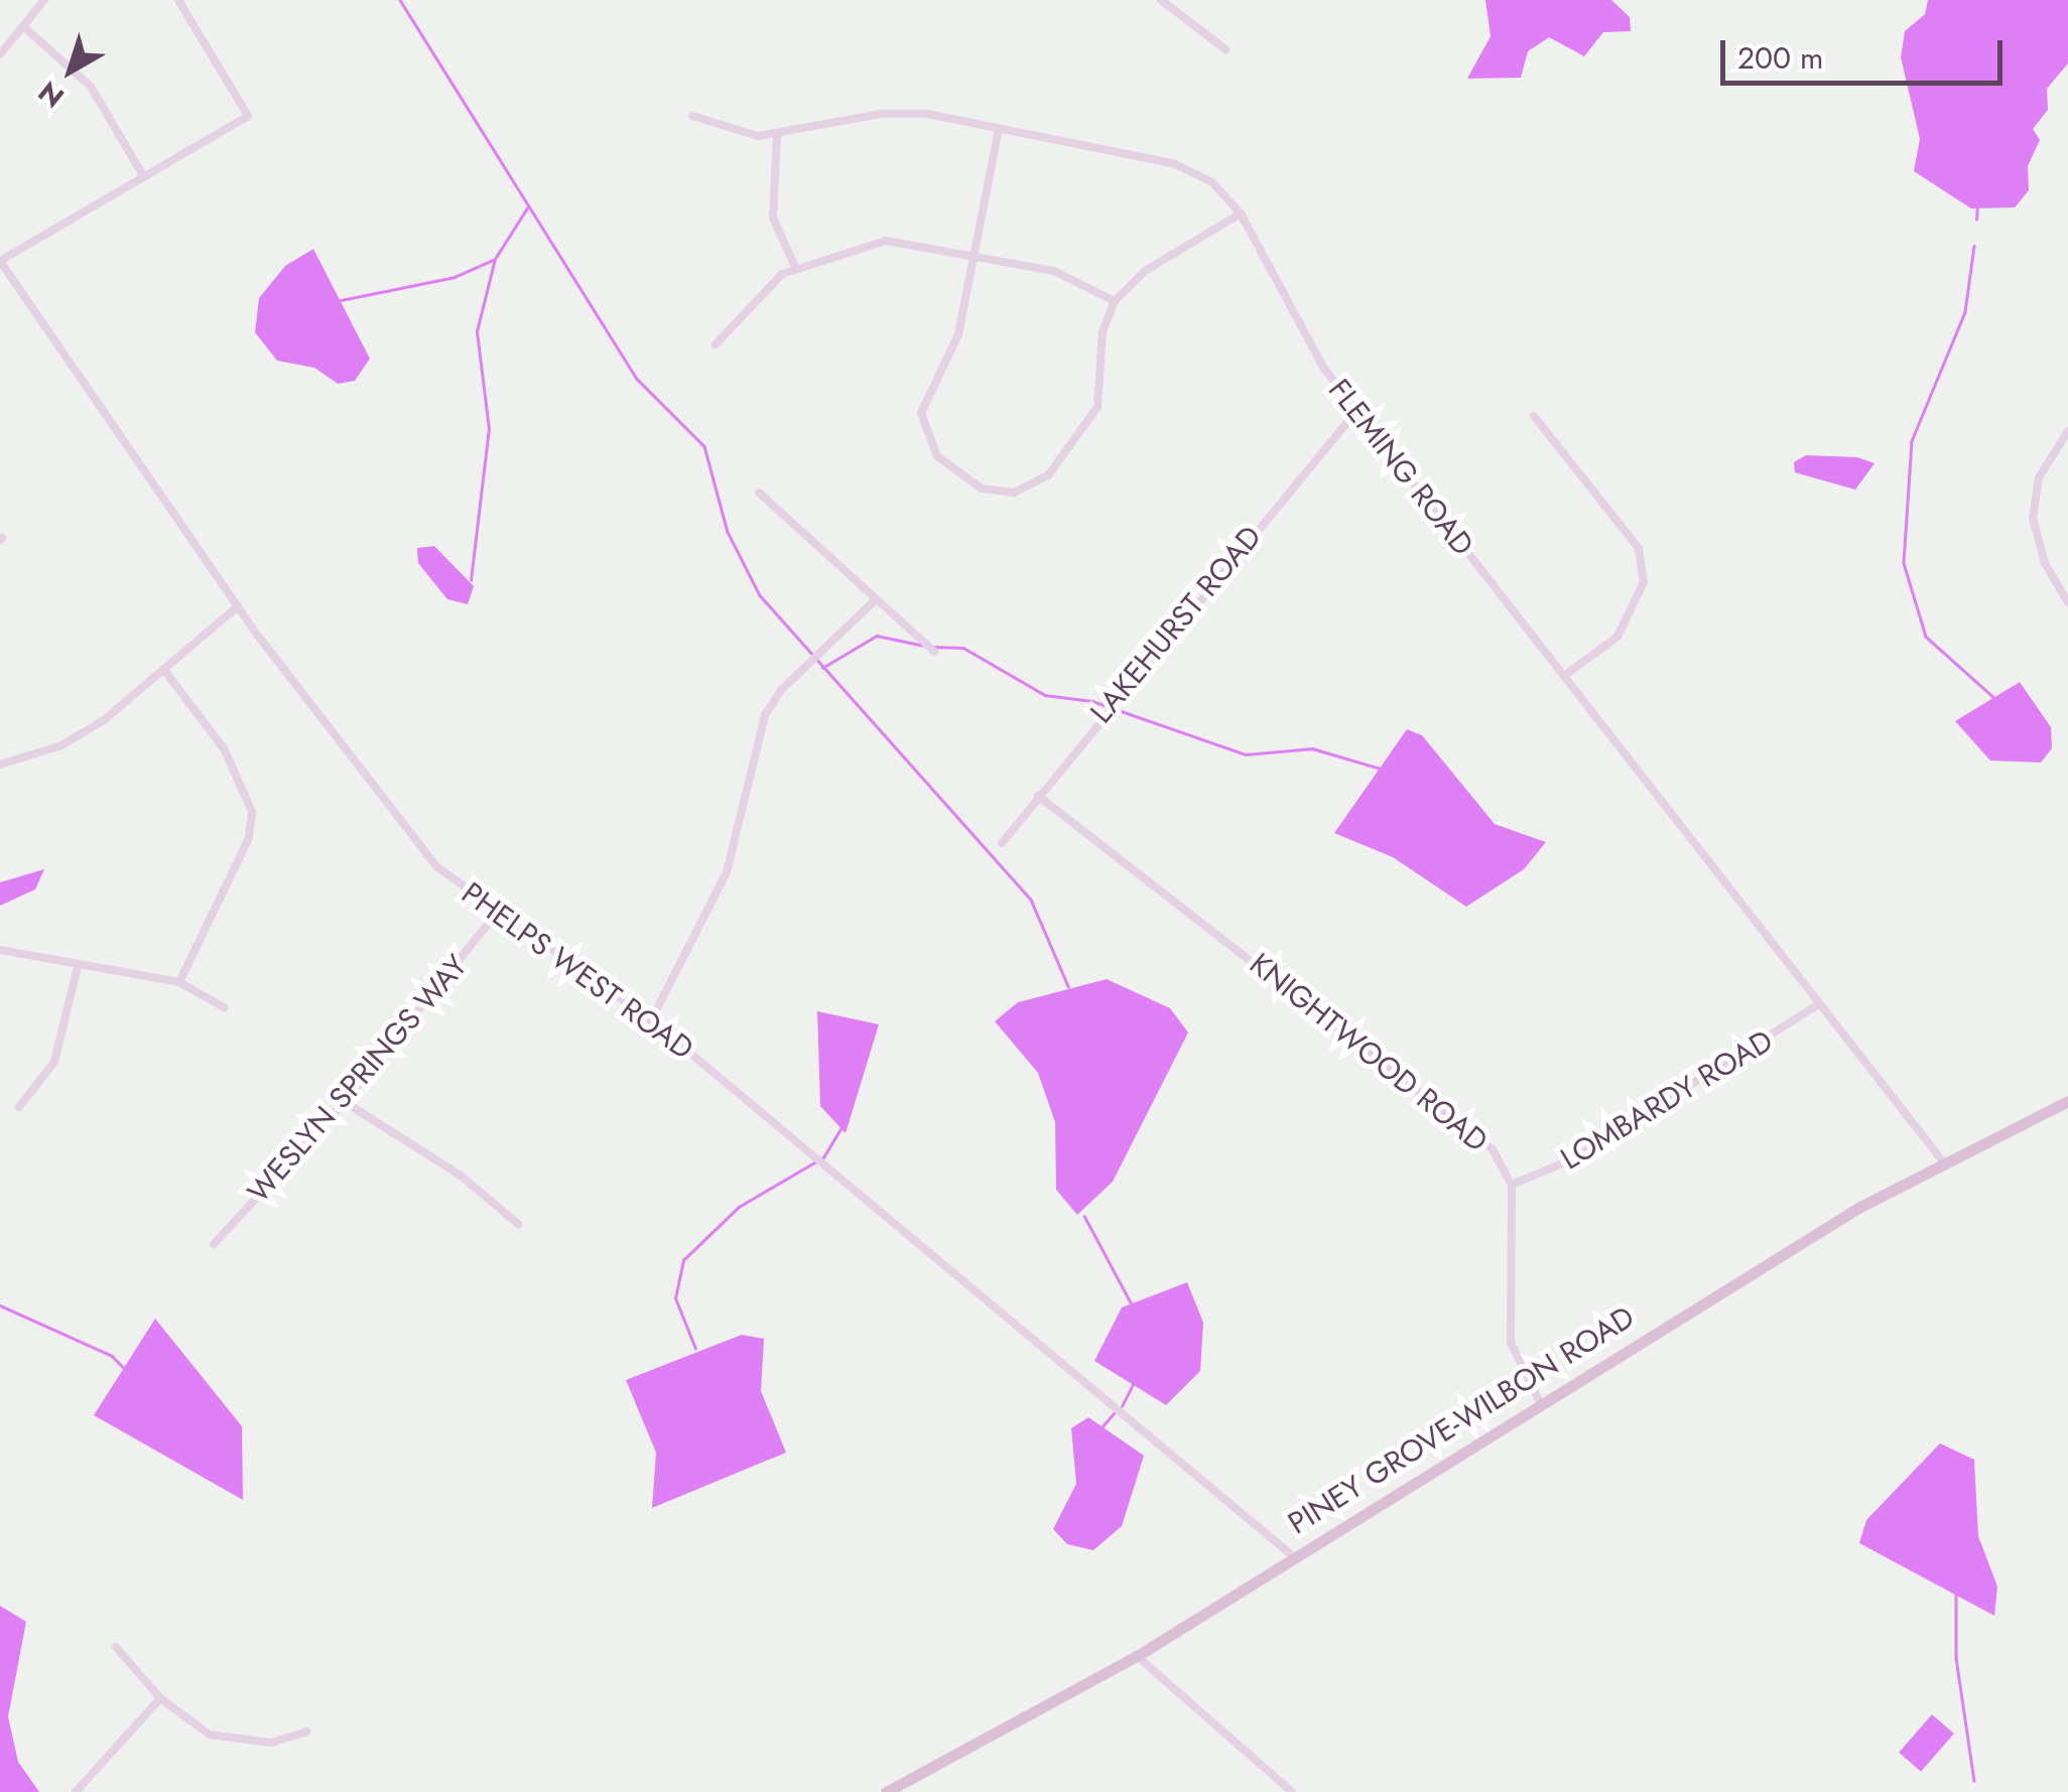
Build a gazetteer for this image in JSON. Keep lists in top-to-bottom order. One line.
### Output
{"streets":{"street":["FLEMING ROAD","LAKEHURST ROAD","PHELPS WEST ROAD","KNIGHTWOOD ROAD","WESLYN SPRINGS WAY","LOMBARDY ROAD","PINEY GROVE-WILBON ROAD"]},"crossings":[["FLEMING ROAD","LAKEHURST ROAD"],["FLEMING ROAD","LOMBARDY ROAD"],["FLEMING ROAD","PINEY GROVE-WILBON ROAD"],["LAKEHURST ROAD","KNIGHTWOOD ROAD"],["PHELPS WEST ROAD","WESLYN SPRINGS WAY"],["PHELPS WEST ROAD","PINEY GROVE-WILBON ROAD"],["KNIGHTWOOD ROAD","LOMBARDY ROAD"]],"scale_bar":"200 m","north":"bottom left"}
